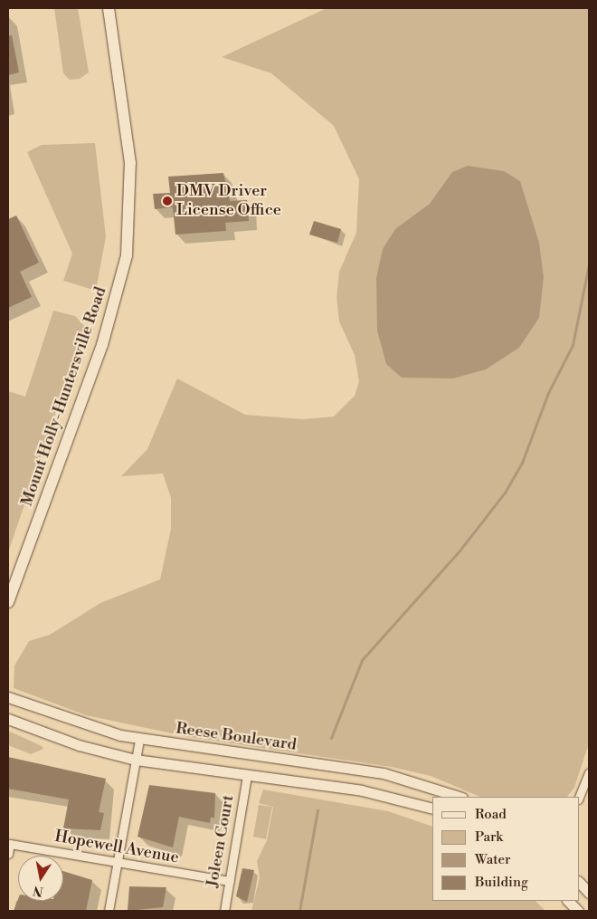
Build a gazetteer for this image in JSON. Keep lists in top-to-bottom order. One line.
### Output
{"streets":{"main road":["Mount Holly-Huntersville Road"],"street":["Reese Boulevard","Joleen Court","Hopewell Avenue"]},"crossings":[["Joleen Court","Hopewell Avenue"]],"places":["DMV Driver License Office"],"legend":["Road","Park","Water","Building"],"north":"bottom"}
